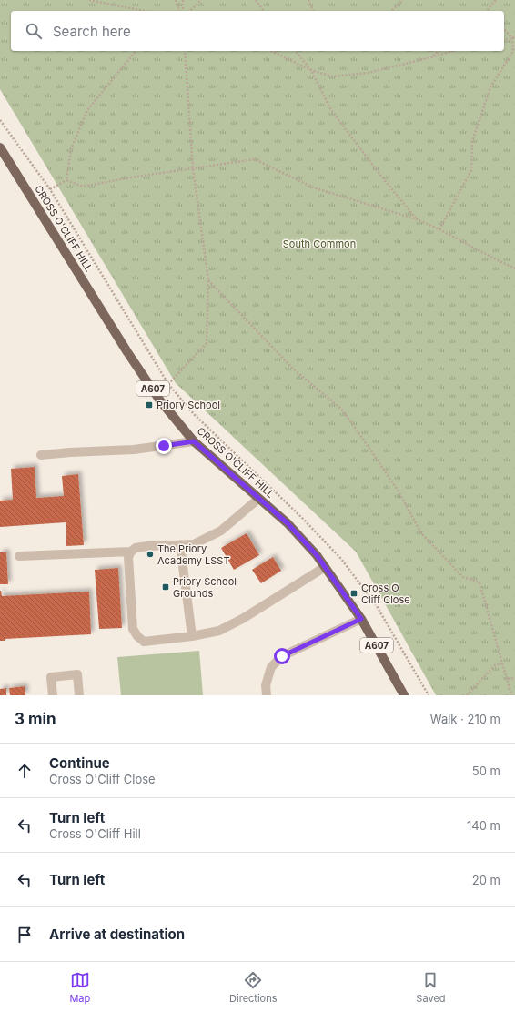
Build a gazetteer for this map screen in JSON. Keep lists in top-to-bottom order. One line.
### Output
{"streets":{"main road":["CROSS O'CLIFF HILL","A607"]},"parks":["South Common"],"places":{"transit":["Priory School","Priory School Grounds","Cross O Cliff Close"],"other":["The Priory Academy LSST"]},"page":{"search":"Search here","heading":["3 min","Walk · 210 m"],"list":[["Continue","Cross O'Cliff Close","50 m"],["Turn left","Cross O'Cliff Hill","140 m"],["Turn left","20 m"],"Arrive at destination"],"nav":["Map","Directions","Saved"]}}
